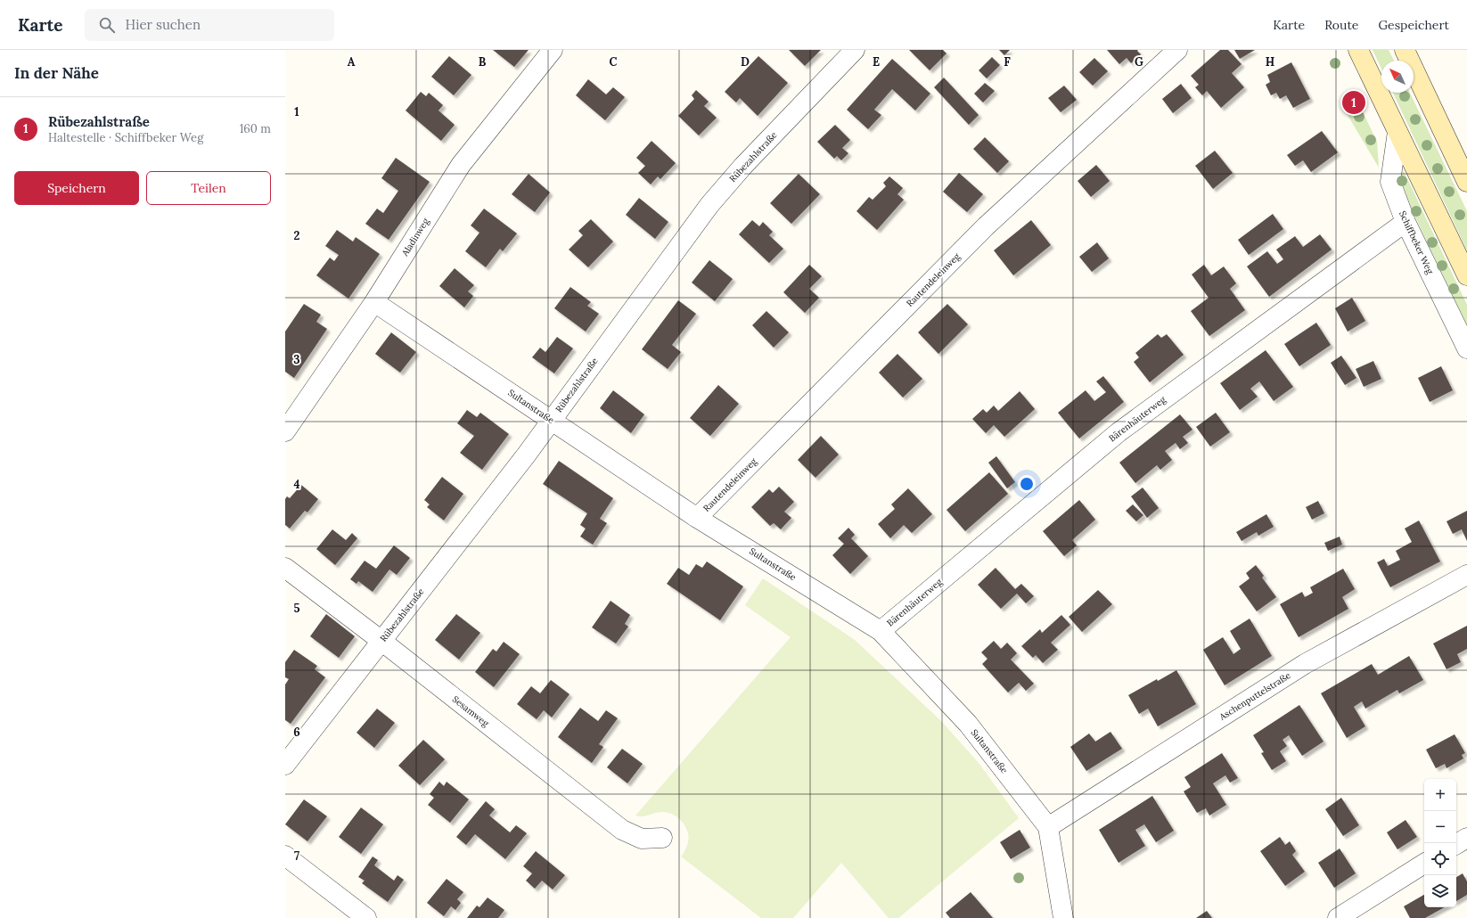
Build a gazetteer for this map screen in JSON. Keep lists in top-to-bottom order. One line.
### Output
{"streets":{"street":["Rübezahlstraße","Aladinweg","Schiffbeker Weg","Rautendeleinweg","Sultanstraße","Bärenhäuterweg","Aschenputtelstraße","Sesamweg"]},"crossings":[["Rübezahlstraße","Sultanstraße"],["Rübezahlstraße","Sesamweg"],["Aladinweg","Sultanstraße"],["Schiffbeker Weg","Bärenhäuterweg"],["Rautendeleinweg","Sultanstraße"],["Sultanstraße","Bärenhäuterweg"],["Sultanstraße","Aschenputtelstraße"]],"north":"top left","page":{"header":"Karte","search":"Hier suchen","nav":["Karte","Route","Gespeichert"],"heading":"In der Nähe","pins":"1","list":[{"mark":"1","name":"Rübezahlstraße","note":"Haltestelle · Schiffbeker Weg","value":"160 m"}],"buttons":["Speichern","Teilen"],"map_buttons":["+","−"]},"grid":{"columns":["A","B","C","D","E","F","G","H"],"rows":["1","2","3","4","5","6","7"]}}
